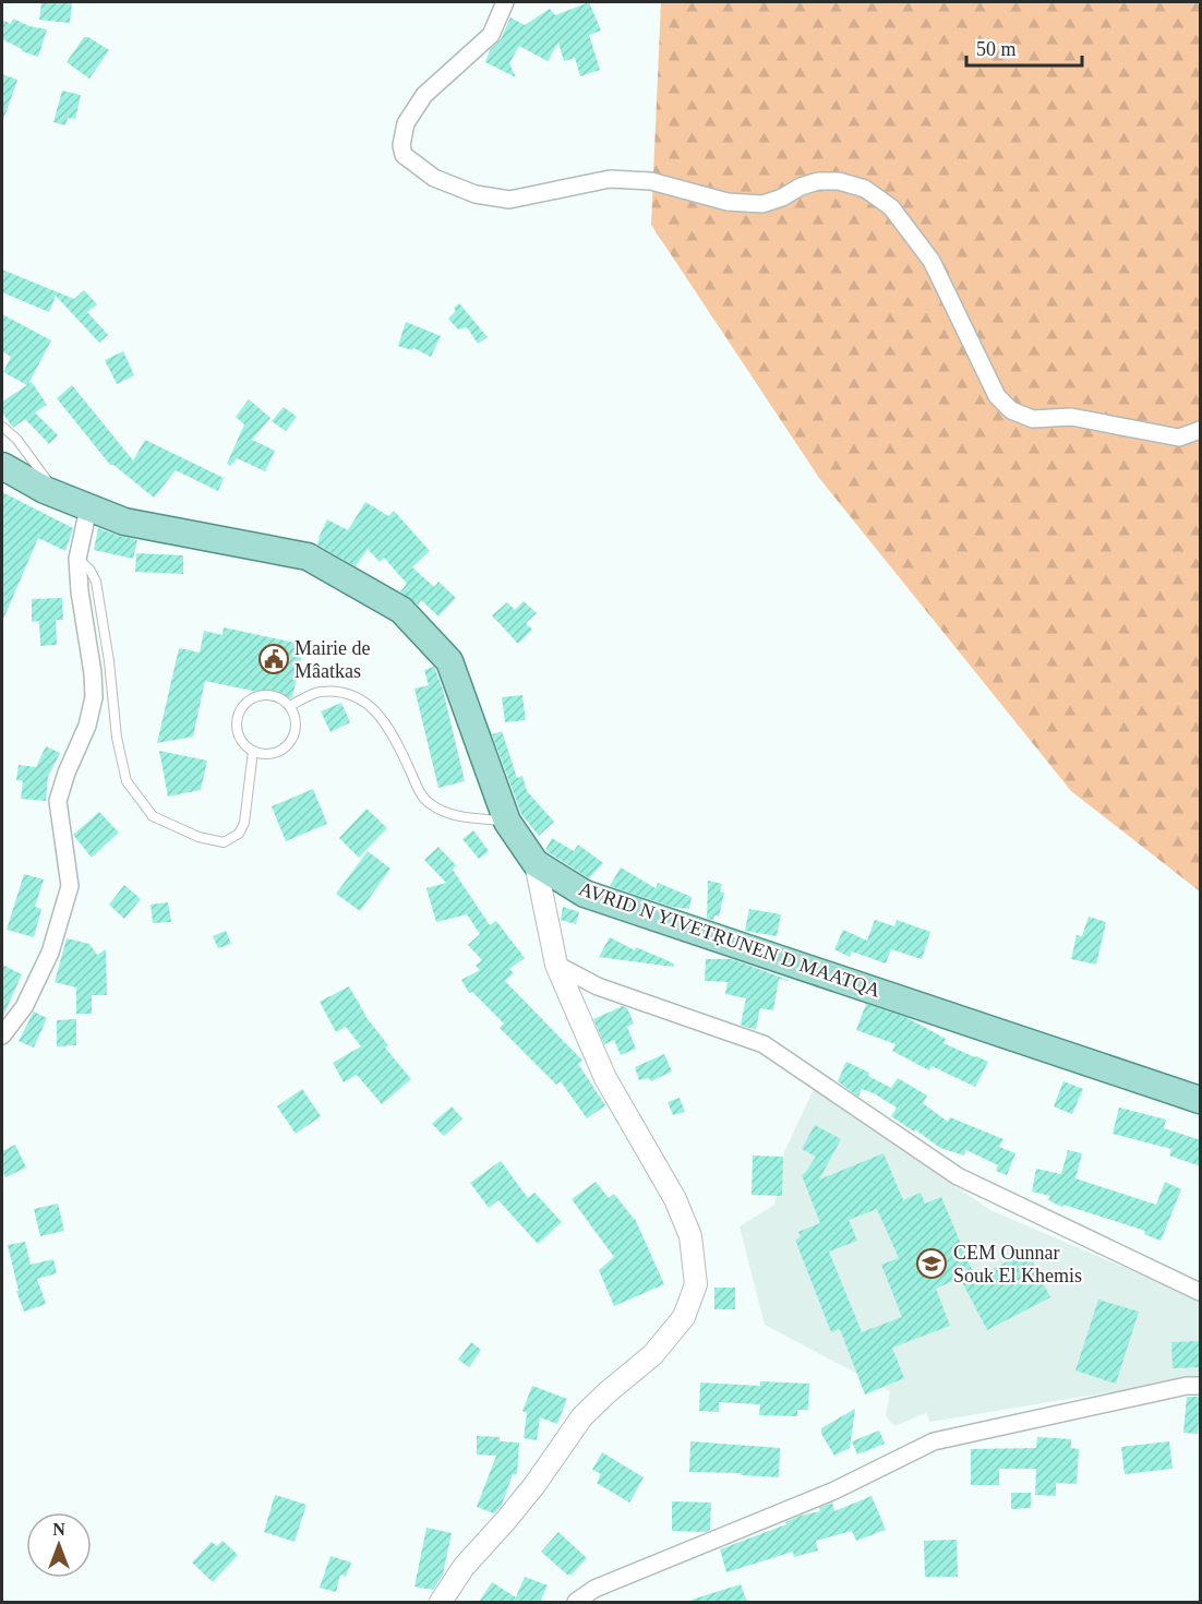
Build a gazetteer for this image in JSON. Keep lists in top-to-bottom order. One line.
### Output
{"streets":{"main road":["AVRID N YIVETṚUNEN D MAATQA"]},"places":{"public building":["Mairie de Mâatkas"],"school or university":["CEM Ounnar Souk El Khemis"]},"scale_bar":"50 m","north":"top"}
